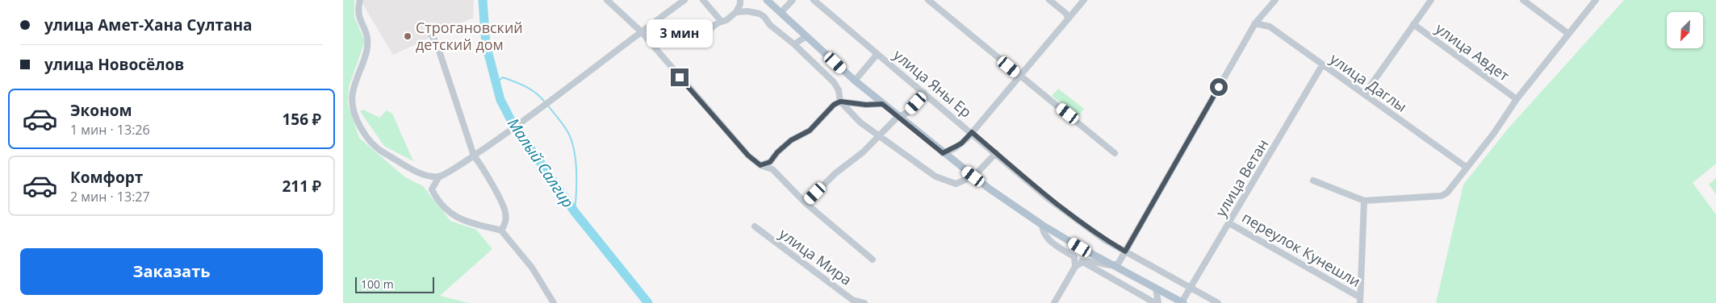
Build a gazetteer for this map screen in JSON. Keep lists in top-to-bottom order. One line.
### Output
{"streets":{"street":["улица Авдет","улица Даглы","улица Яны Ер","улица Ветан","переулок Кунешли","улица Мира"]},"crossings":[["улица Даглы","улица Ветан"],["улица Яны Ер","улица Ветан"],["улица Ветан","переулок Кунешли"]],"water":["Малый Салгир"],"places":["Строгановский детский дом"],"scale_bar":"100 m","north":"bottom left","page":{"banner":["улица Амет-Хана Султана","улица Новосёлов"],"bubble":"3 мин","list":[{"name":"Эконом","note":"1 мин · 13:26","value":"156 ₽"},{"name":"Комфорт","note":"2 мин · 13:27","value":"211 ₽"}],"buttons":"Заказать","scale":"100 m"}}
